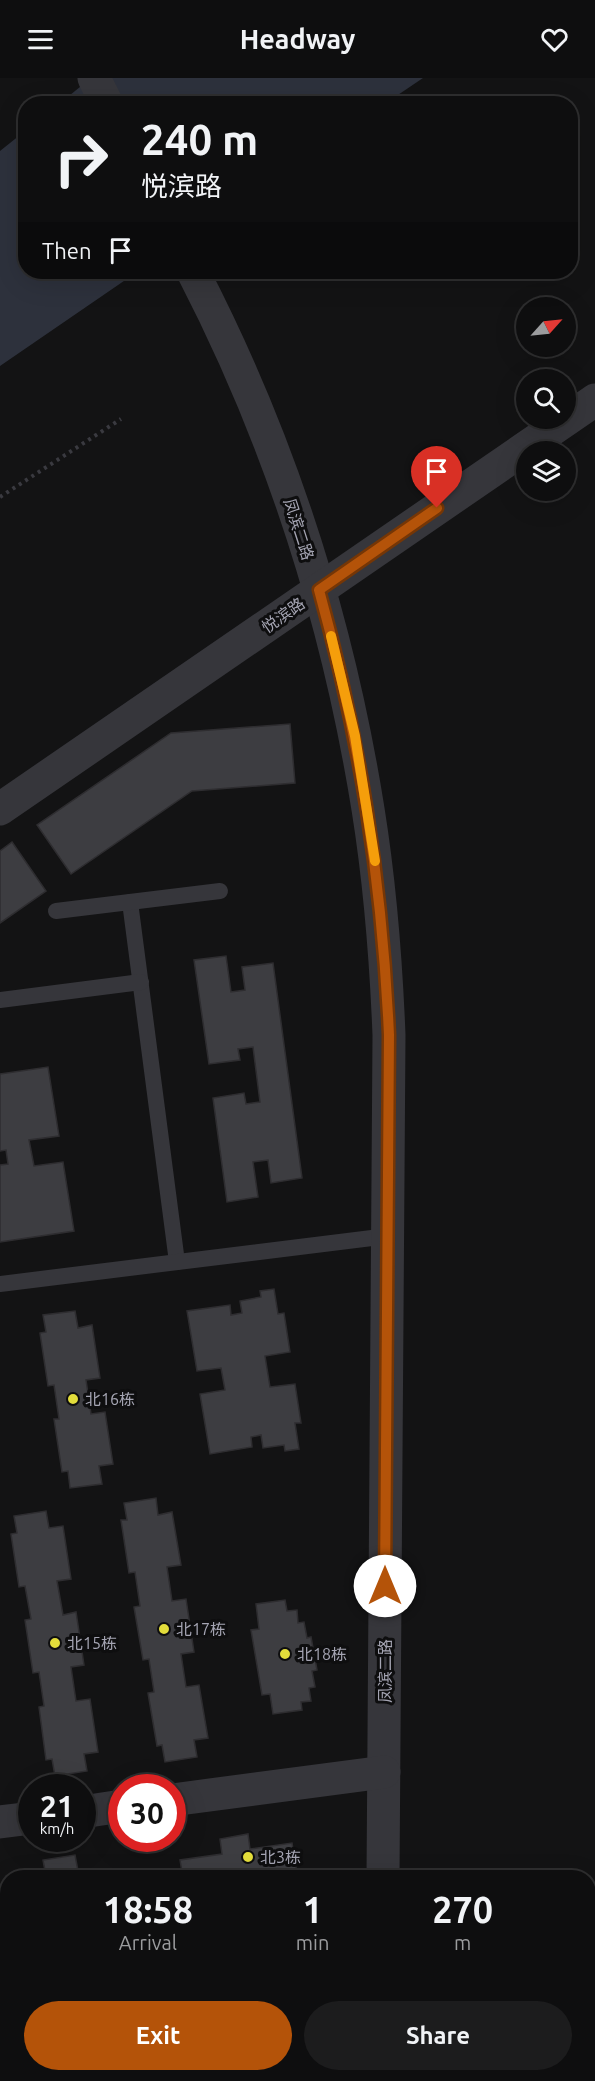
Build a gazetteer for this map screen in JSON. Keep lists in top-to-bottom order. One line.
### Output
{"streets":{"street":["凤滨二路","悦滨路"]},"crossings":[["凤滨二路","悦滨路"]],"places":["北16栋","北17栋","北15栋","北18栋","北3栋"],"north":"top right","page":{"header":"Headway","turn":["240 m","悦滨路"],"then":"Then","speed":"21 km/h","limit":"30","eta":["18:58","Arrival","1","min","270","m"],"buttons":["Exit","Share"]}}
